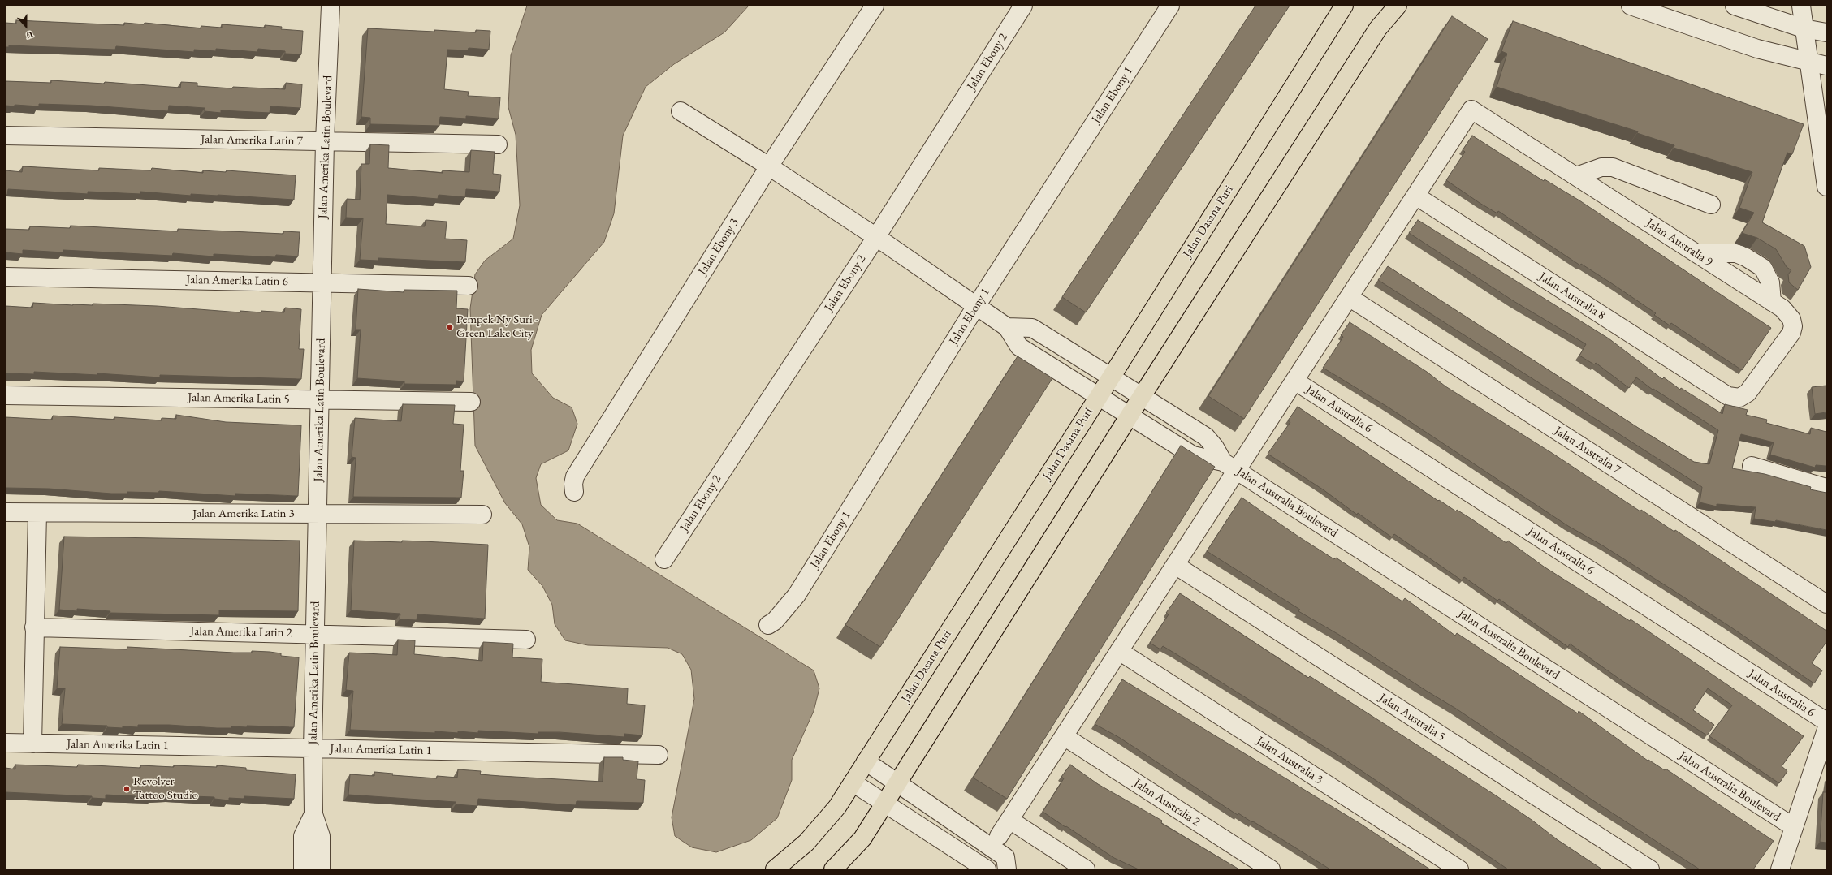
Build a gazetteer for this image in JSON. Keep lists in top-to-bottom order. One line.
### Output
{"streets":{"main road":["Jalan Dasana Puri"],"street":["Jalan Ebony 2","Jalan Ebony 1","Jalan Amerika Latin 7","Jalan Amerika Latin Boulevard","Jalan Australia 9","Jalan Ebony 3","Jalan Amerika Latin 6","Jalan Australia 8","Jalan Amerika Latin 5","Jalan Australia 6","Jalan Australia 7","Jalan Australia Boulevard","Jalan Amerika Latin 3","Jalan Amerika Latin 2","Jalan Australia 5","Jalan Amerika Latin 1","Jalan Australia 3","Jalan Australia 2"]},"crossings":[["Jalan Amerika Latin 7","Jalan Amerika Latin Boulevard"],["Jalan Amerika Latin Boulevard","Jalan Amerika Latin 6"],["Jalan Amerika Latin Boulevard","Jalan Amerika Latin 5"],["Jalan Amerika Latin Boulevard","Jalan Amerika Latin 3"],["Jalan Amerika Latin Boulevard","Jalan Amerika Latin 2"],["Jalan Amerika Latin Boulevard","Jalan Amerika Latin 1"],["Jalan Australia 9","Jalan Australia 8"]],"places":["Pempek Ny Suri - Green Lake City","Revolver Tattoo Studio"],"north":"bottom"}
